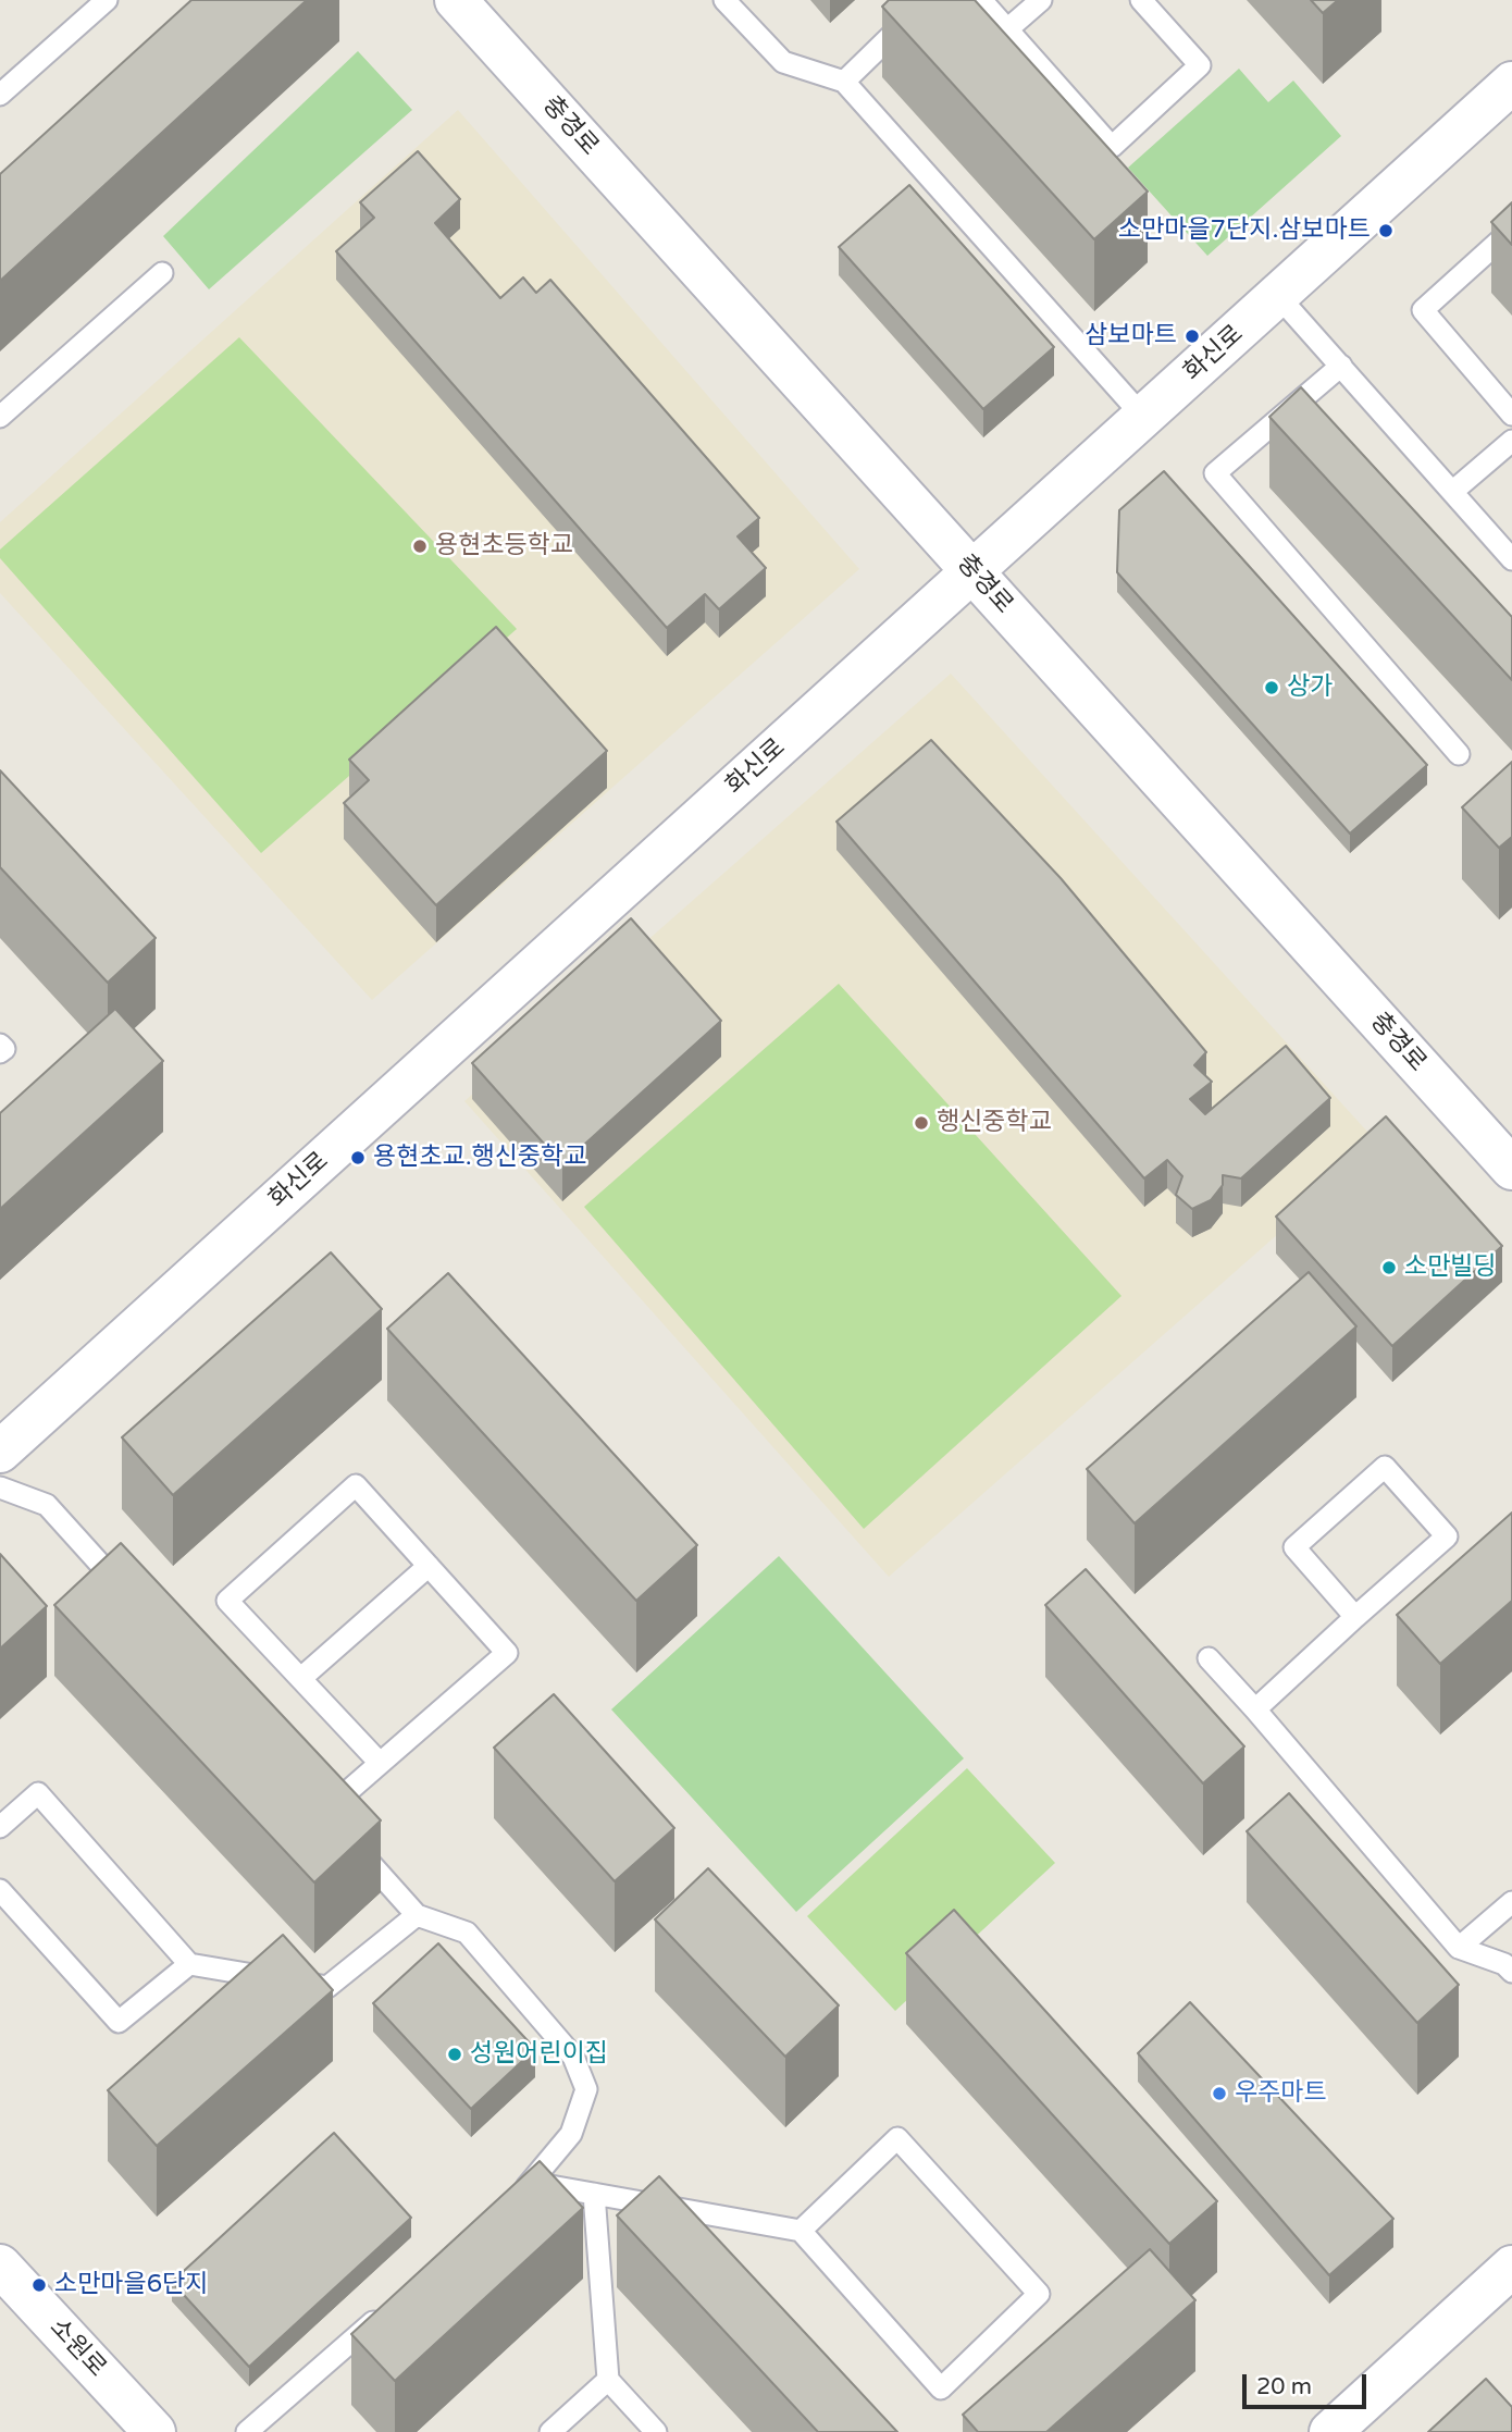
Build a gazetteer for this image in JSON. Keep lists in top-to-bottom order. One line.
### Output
{"streets":{"main road":["충경로","화신로","소원로"]},"crossings":[["충경로","화신로"]],"places":["소만마을7단지.삼보마트","삼보마트","용현초등학교","상가","행신중학교","용현초교.행신중학교","소만빌딩","성원어린이집","우주마트","소만마을6단지"],"scale_bar":"20 m"}
